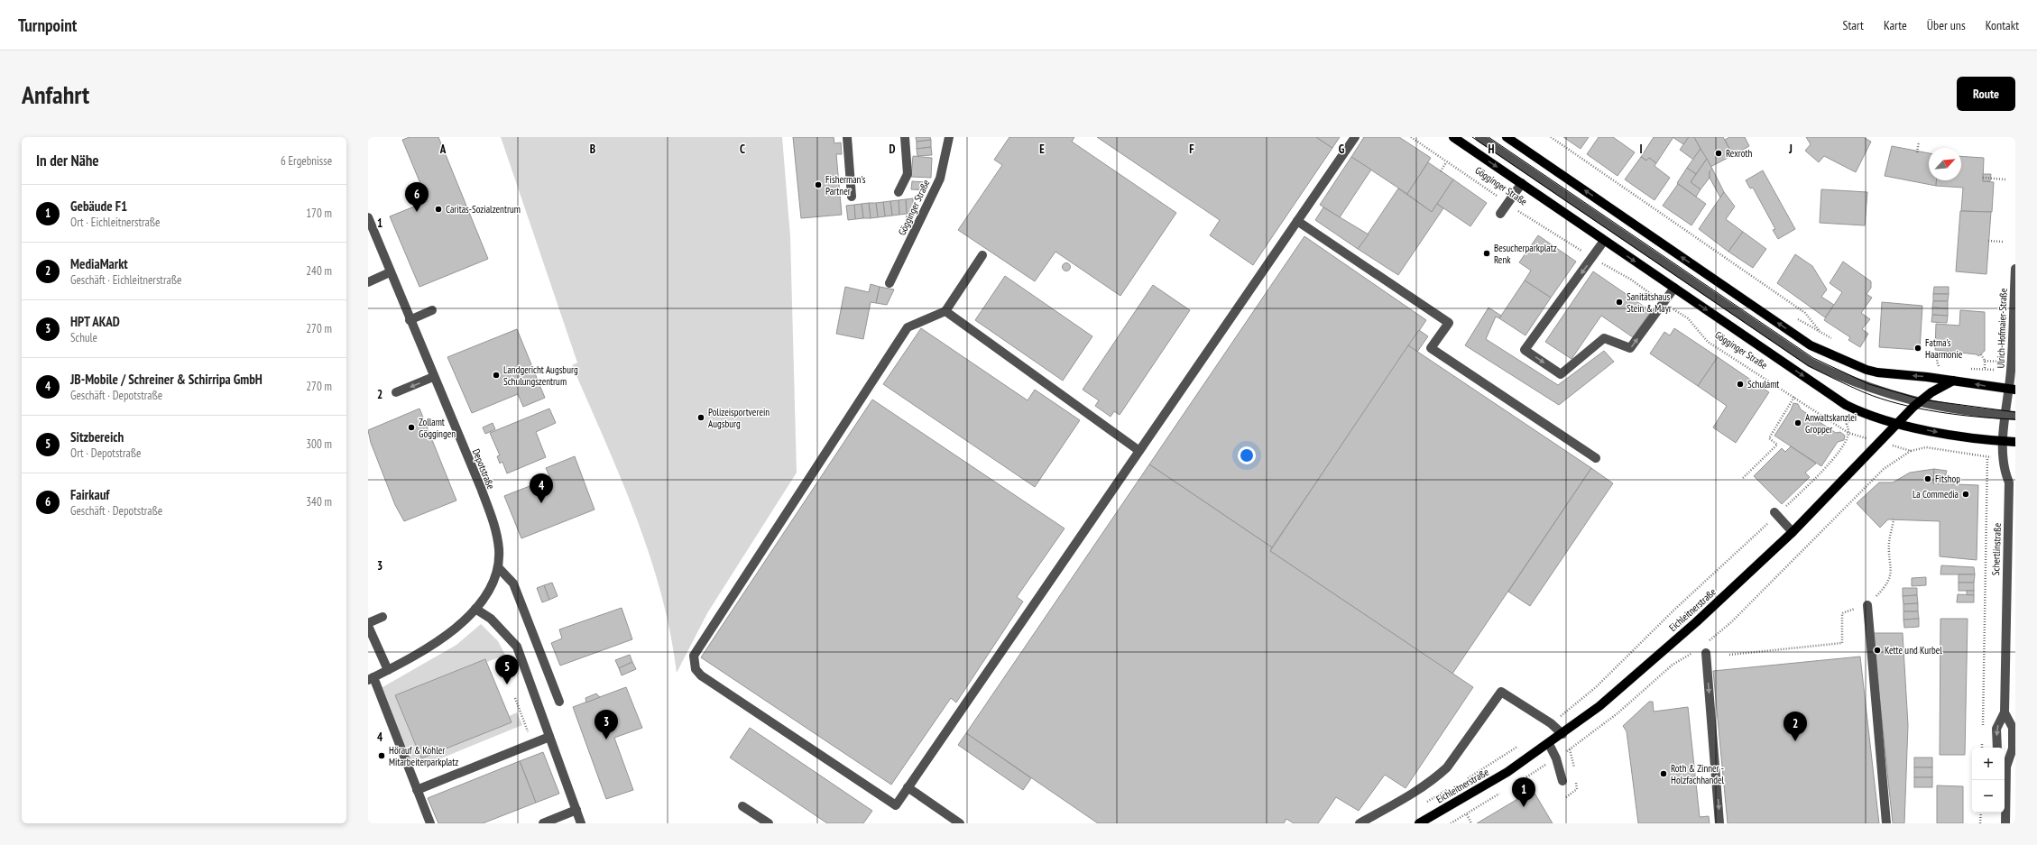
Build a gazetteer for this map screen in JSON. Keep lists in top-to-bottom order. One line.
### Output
{"streets":{"main road":["Gögginger Straße","Eichleitnerstraße"],"street":["Ulrich-Hofmaier-Straße","Depotstraße","Schertlinstraße"]},"crossings":[["Gögginger Straße","Schertlinstraße"],["Gögginger Straße","Eichleitnerstraße"],["Ulrich-Hofmaier-Straße","Schertlinstraße"]],"places":["Rexroth","Fisherman's Partner","Caritas-Sozialzentrum","Besucherparkplatz Renk","Sanitätshaus Stein & Mayr","Fatma's Haarmonie","Landgericht Augsburg Schulungszentrum","Schulamt","Polizeisportverein Augsburg","Anwaltskanzlei Gropper","Zollamt Göggingen","Fitshop","La Commedia","Kette und Kurbel","Hörauf & Kohler Mitarbeiterparkplatz","Roth & Zinner - Holzfachhandel"],"north":"top right","page":{"header":"Turnpoint","nav":["Start","Karte","Über uns","Kontakt"],"buttons":"Route","title":"Anfahrt","heading":["In der Nähe","6 Ergebnisse"],"pins":["6","4","5","3","2","1"],"list":[{"mark":"1","name":"Gebäude F1","note":"Ort · Eichleitnerstraße","value":"170 m"},{"mark":"2","name":"MediaMarkt","note":"Geschäft · Eichleitnerstraße","value":"240 m"},{"mark":"3","name":"HPT AKAD","note":"Schule","value":"270 m"},{"mark":"4","name":"JB-Mobile / Schreiner & Schirripa GmbH","note":"Geschäft · Depotstraße","value":"270 m"},{"mark":"5","name":"Sitzbereich","note":"Ort · Depotstraße","value":"300 m"},{"mark":"6","name":"Fairkauf","note":"Geschäft · Depotstraße","value":"340 m"}],"map_buttons":["+","−"]},"grid":{"columns":["A","B","C","D","E","F","G","H","I","J"],"rows":["1","2","3","4"]}}
